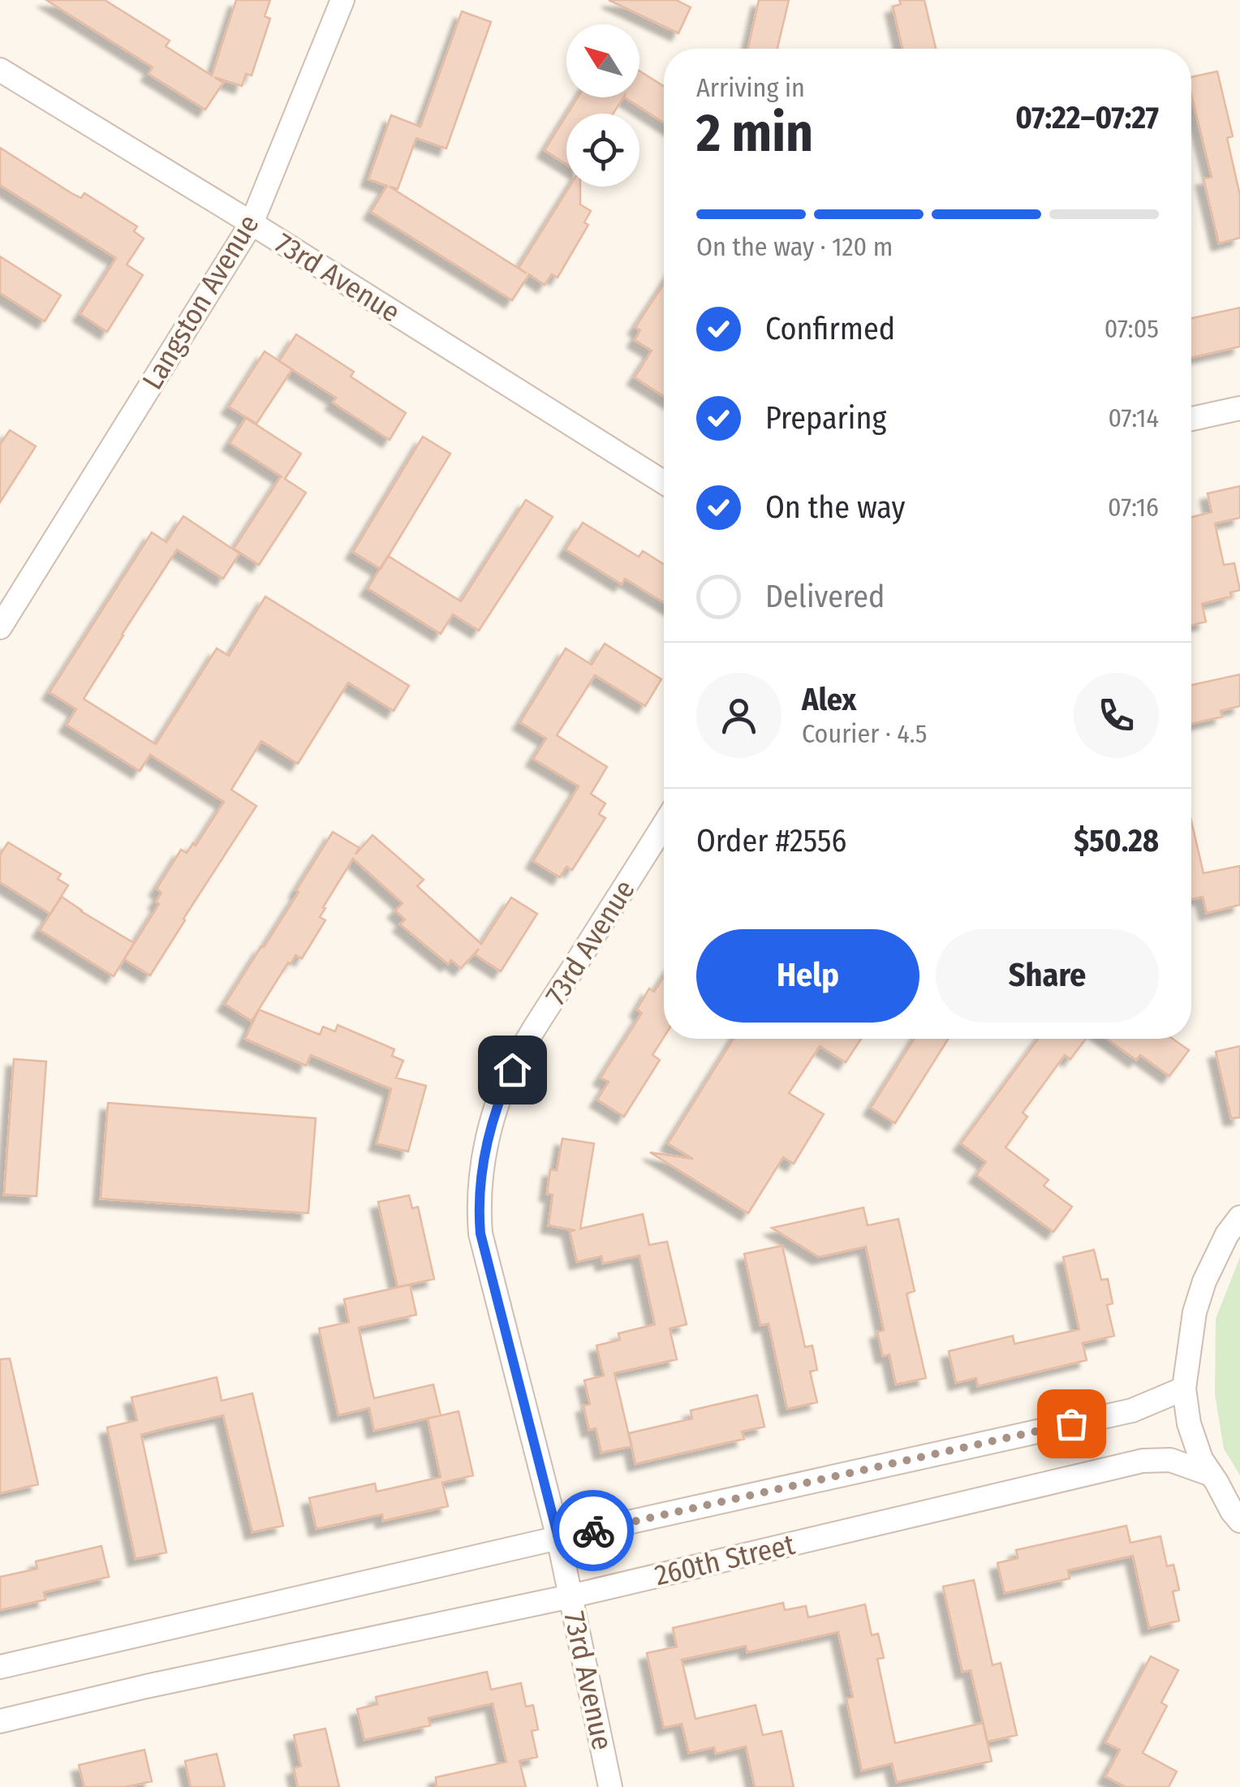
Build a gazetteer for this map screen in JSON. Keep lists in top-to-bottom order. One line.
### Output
{"streets":{"street":["73rd Avenue","Langston Avenue","260th Street"]},"crossings":[["73rd Avenue","Langston Avenue"],["73rd Avenue","260th Street"]],"north":"top left","page":{"heading":["2 min","Arriving in","07:22–07:27"],"panel":["Alex","Courier · 4.5","Order #2556","$50.28"],"bar":"On the way · 120 m","list":[["Confirmed","07:05"],["Preparing","07:14"],["On the way","07:16"],"Delivered"],"buttons":["Help","Share"]}}
